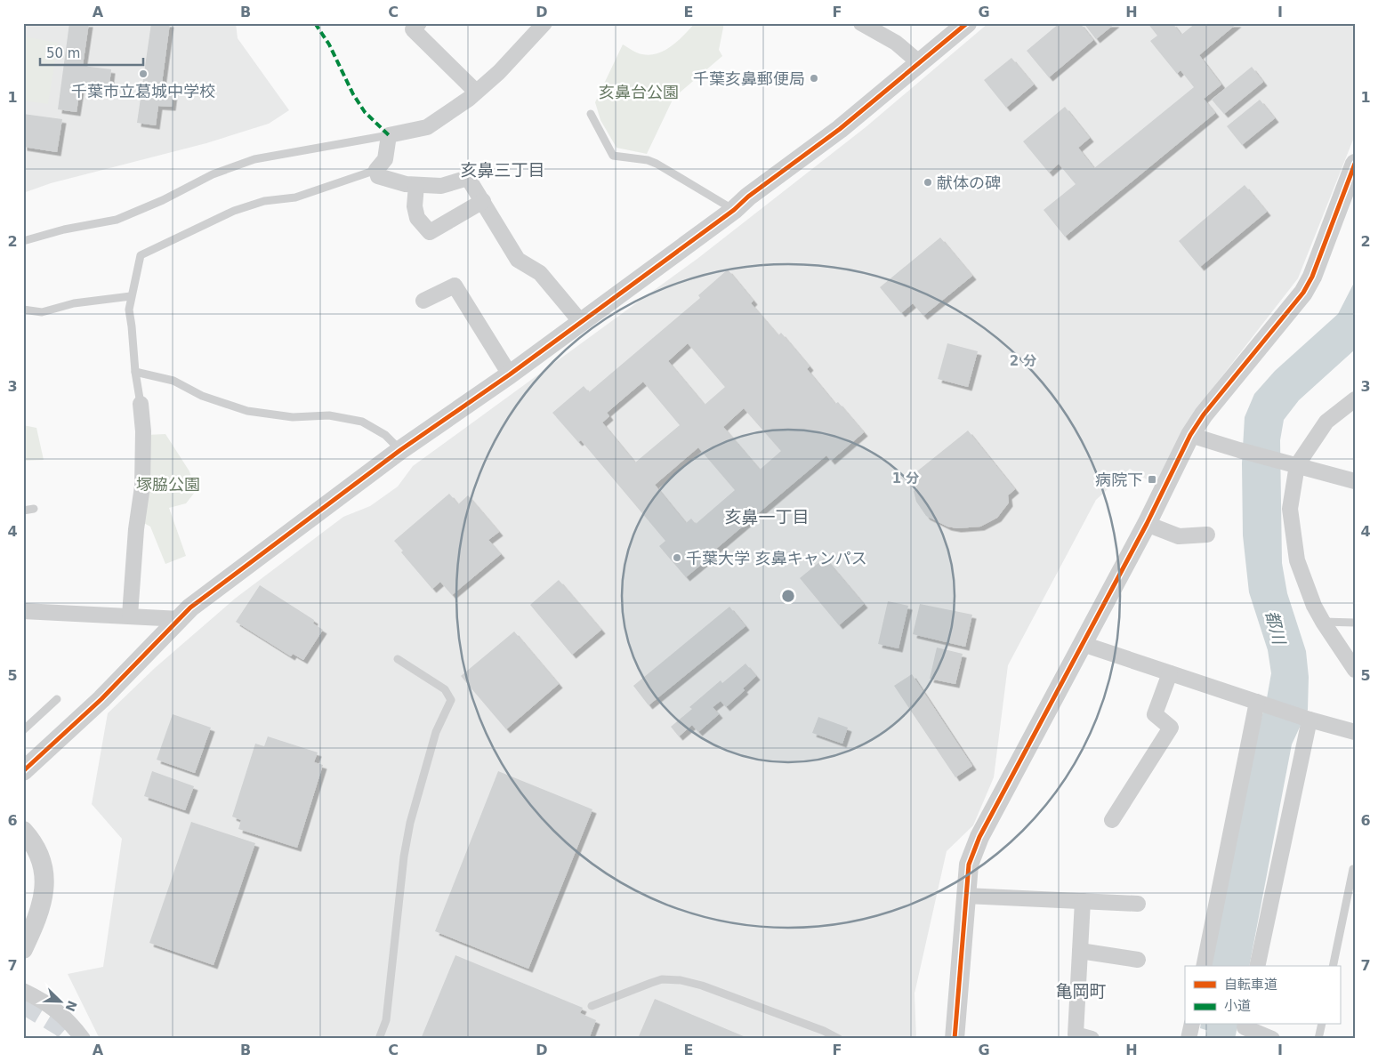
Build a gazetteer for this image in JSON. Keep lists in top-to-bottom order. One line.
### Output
{"districts":["亥鼻三丁目","亥鼻一丁目","亀岡町"],"water":["都川"],"parks":["亥鼻台公園","塚脇公園"],"places":{"other":["千葉市立葛城中学校","千葉亥鼻郵便局","献体の碑","千葉大学 亥鼻キャンパス"],"transit":["病院下"]},"legend":["自転車道","小道"],"scale_bar":"50 m","north":"bottom right","grid":{"columns":["A","B","C","D","E","F","G","H","I"],"rows":["1","2","3","4","5","6","7"]},"rings":["2 分","1 分"]}
